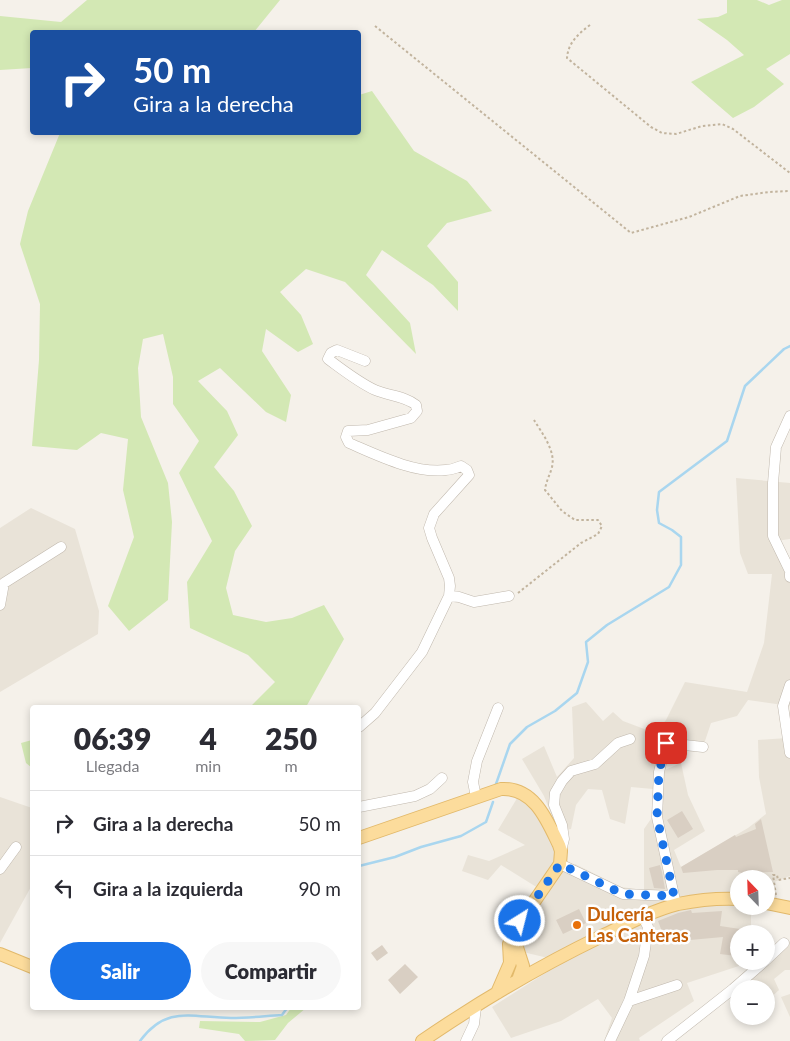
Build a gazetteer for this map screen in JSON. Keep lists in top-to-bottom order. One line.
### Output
{"places":["Dulcería Las Canteras"],"north":"top left","page":{"turn":["50 m","Gira a la derecha"],"eta":["06:39","Llegada","4","min","250","m"],"list":[{"name":"Gira a la derecha","value":"50 m"},{"name":"Gira a la izquierda","value":"90 m"}],"map_buttons":["+","−"],"buttons":["Salir","Compartir"]}}
